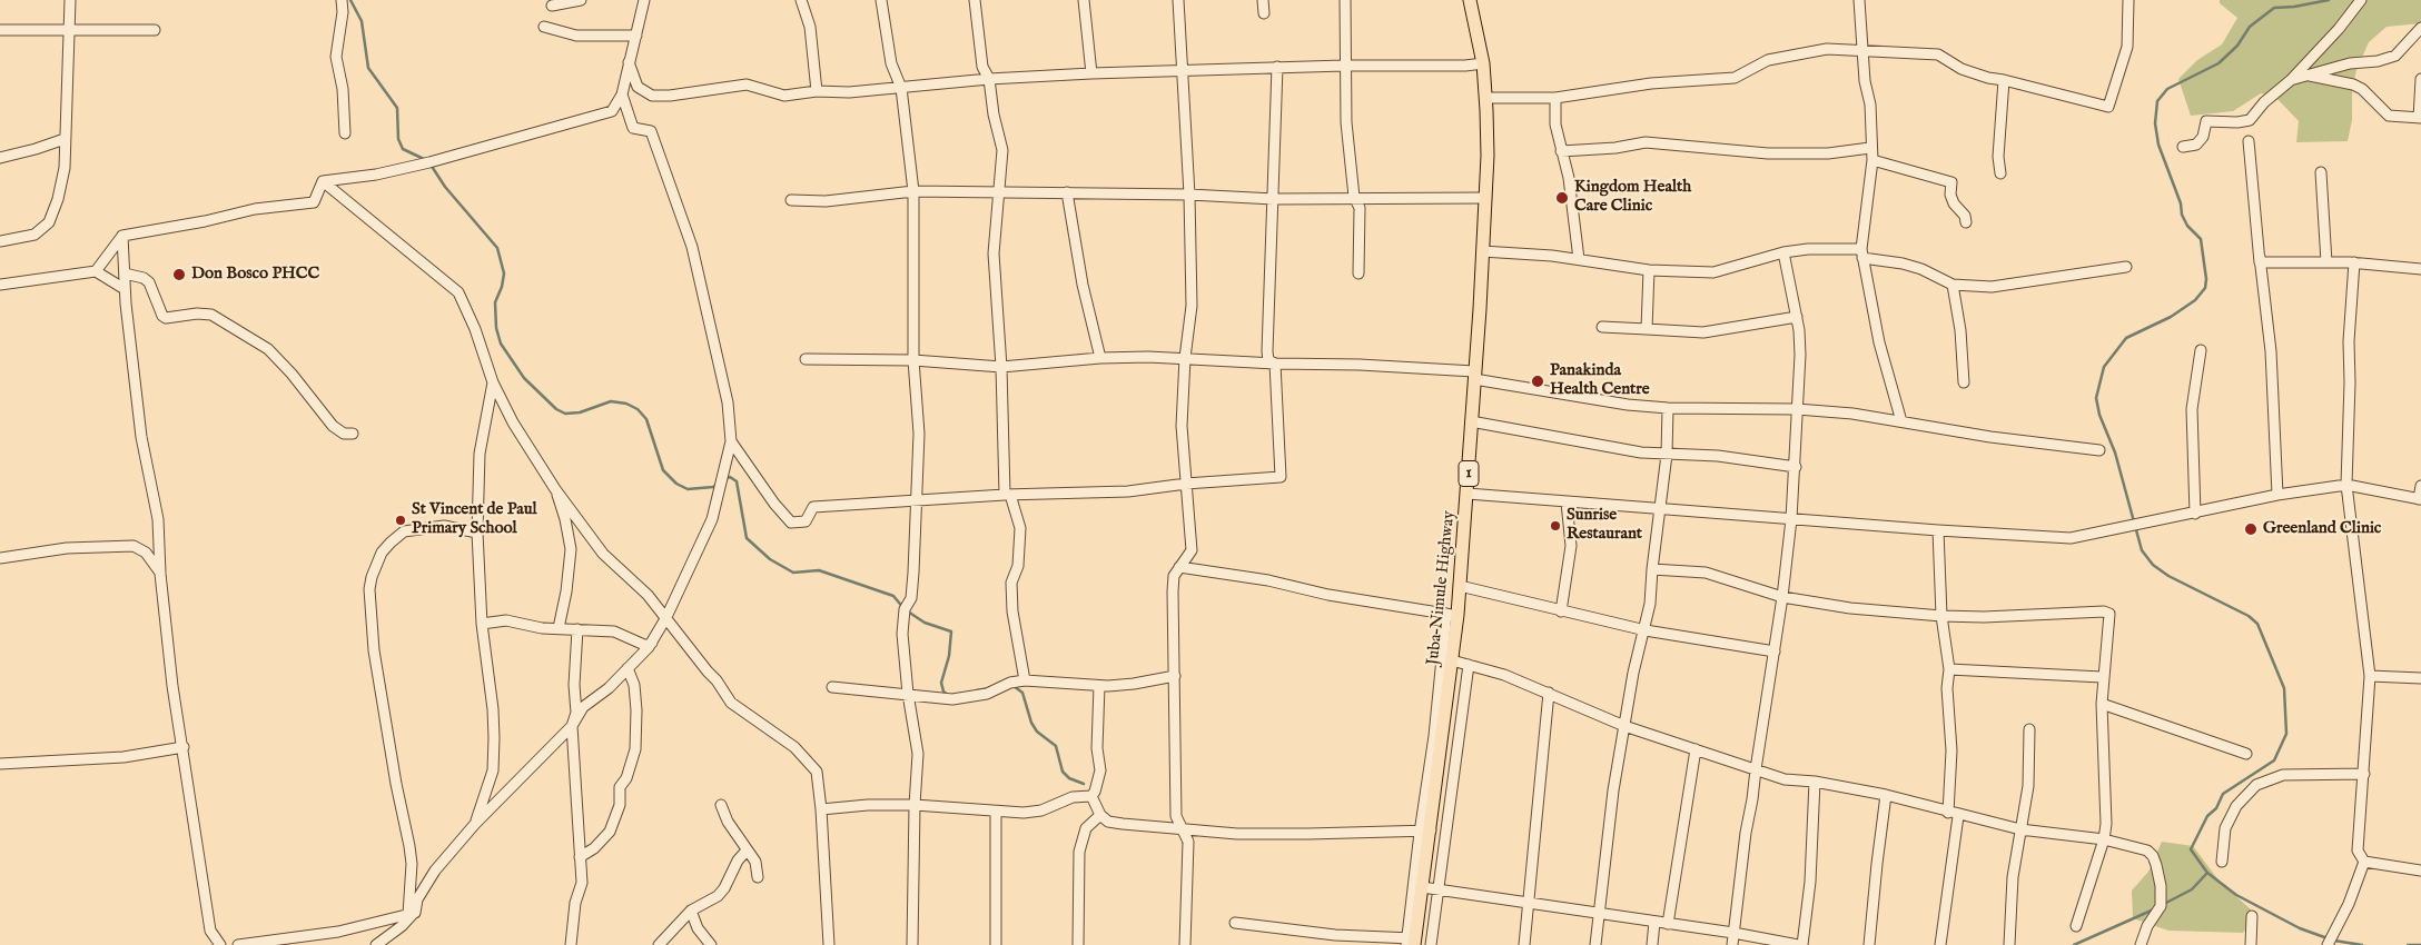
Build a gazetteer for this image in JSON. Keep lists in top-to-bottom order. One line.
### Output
{"streets":{"main road":["1","Juba–Nimule Highway"]},"places":["Kingdom Health Care Clinic","Don Bosco PHCC","Panakinda Health Centre","St Vincent de Paul Primary School","Sunrise Restaurant","Greenland Clinic"]}
